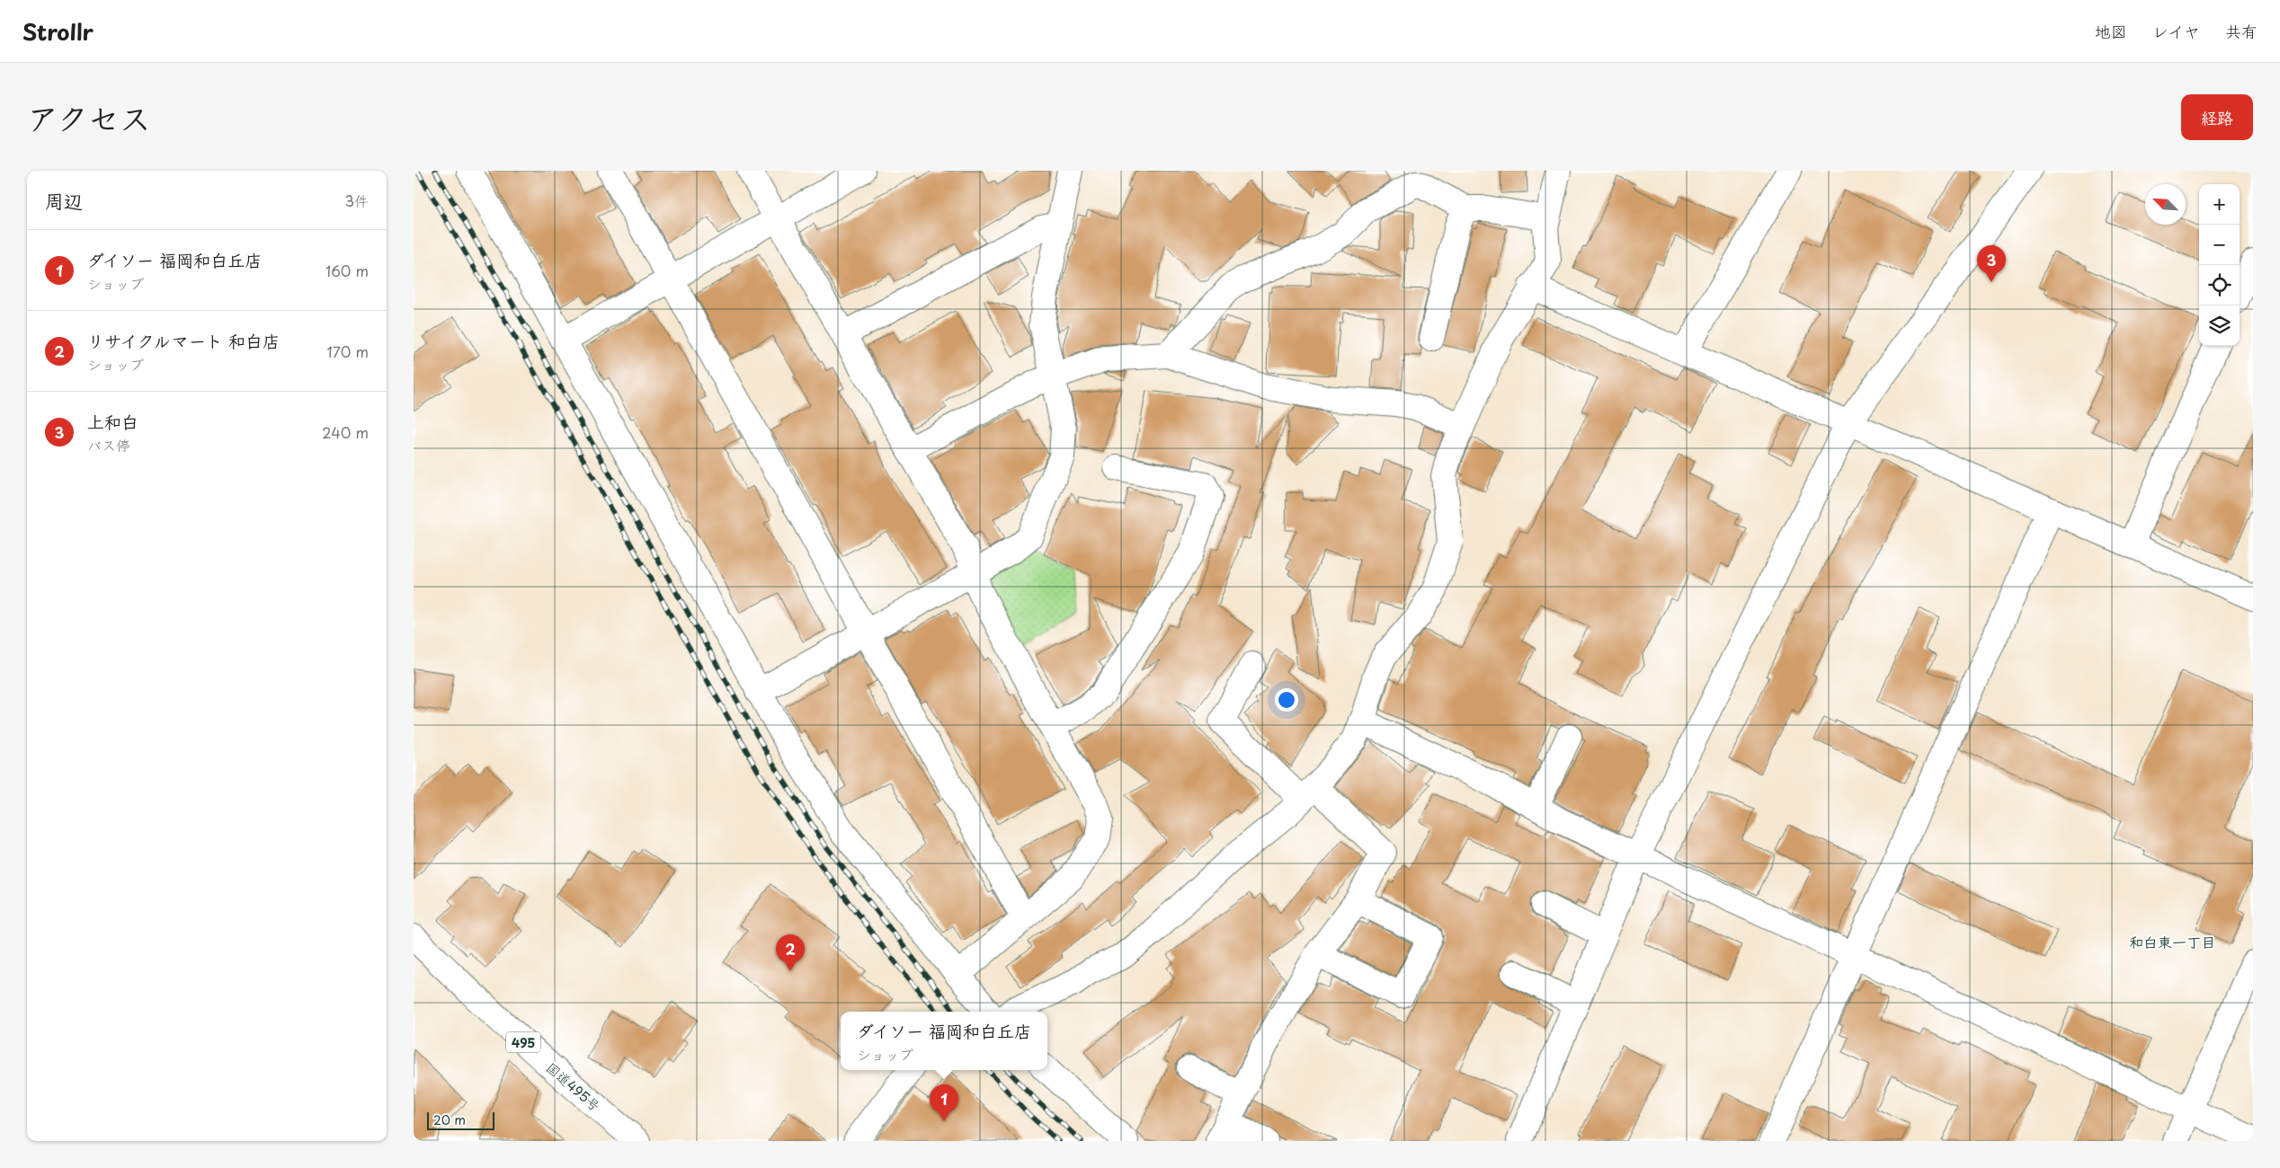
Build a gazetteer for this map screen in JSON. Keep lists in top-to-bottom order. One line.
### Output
{"streets":{"main road":["495","国道495号"]},"districts":["和白東一丁目"],"scale_bar":"20 m","north":"top left","page":{"header":"Strollr","nav":["地図","レイヤ","共有"],"title":"アクセス","buttons":"経路","heading":["周辺","3件"],"map_buttons":["+","−"],"list":[{"mark":"1","name":"ダイソー 福岡和白丘店","note":"ショップ","value":"160 m"},{"mark":"2","name":"リサイクルマート 和白店","note":"ショップ","value":"170 m"},{"mark":"3","name":"上和白","note":"バス停","value":"240 m"}],"pins":["3","2","1"],"popup":["ダイソー 福岡和白丘店","ショップ"],"scale":"20 m"}}
